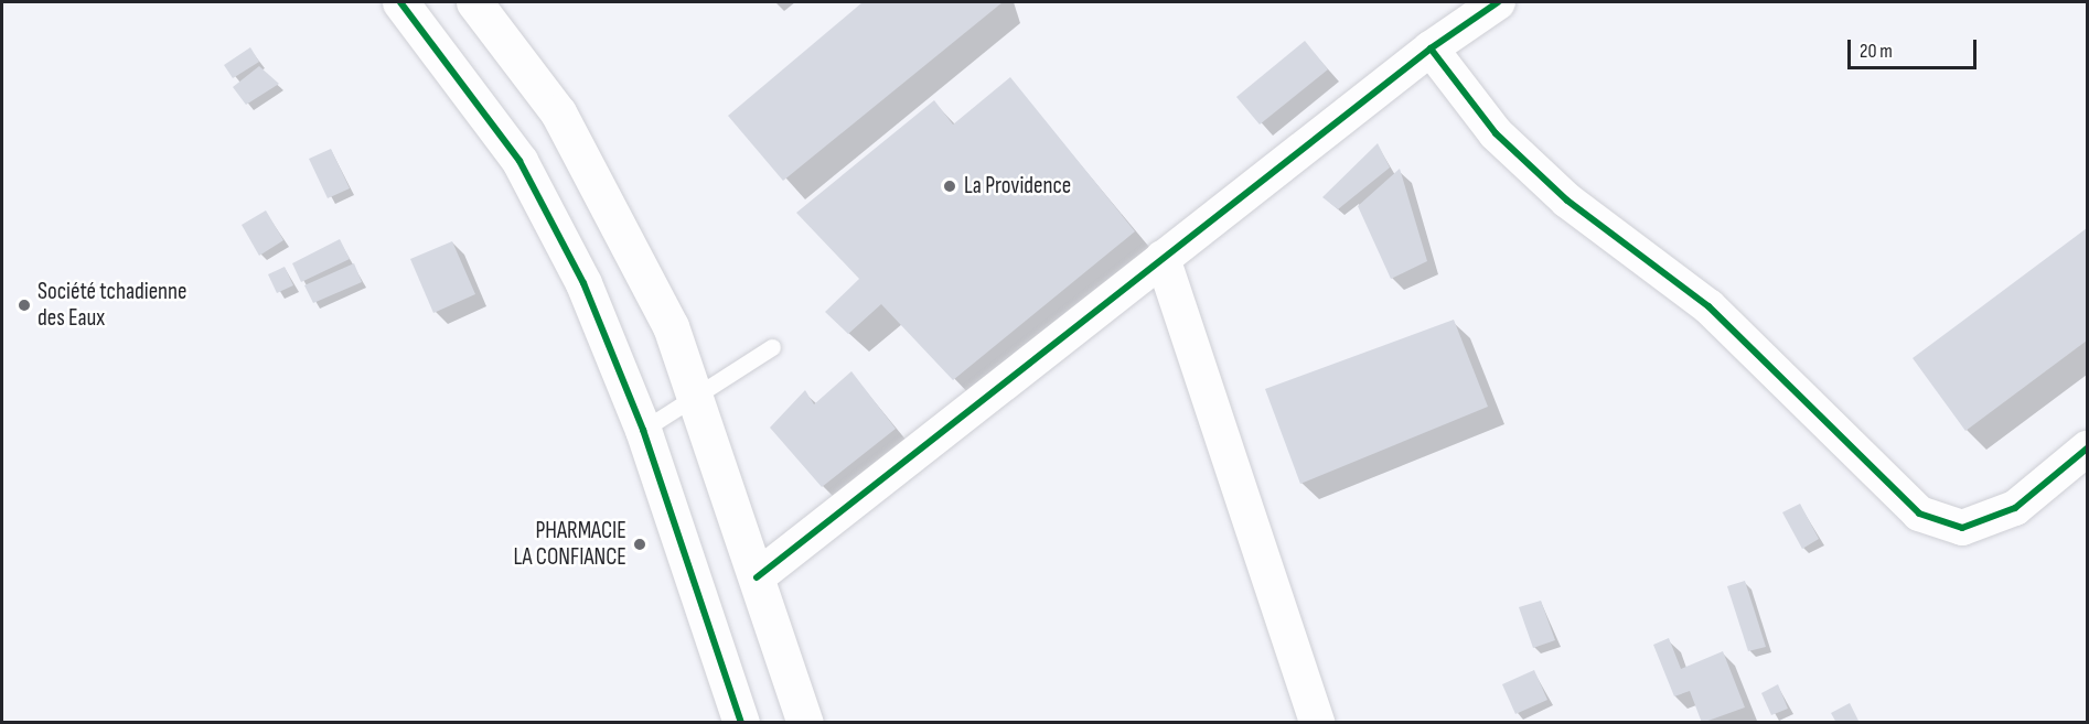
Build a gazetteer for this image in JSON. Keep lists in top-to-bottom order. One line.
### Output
{"places":["La Providence","Société tchadienne des Eaux","PHARMACIE LA CONFIANCE"],"scale_bar":"20 m"}
